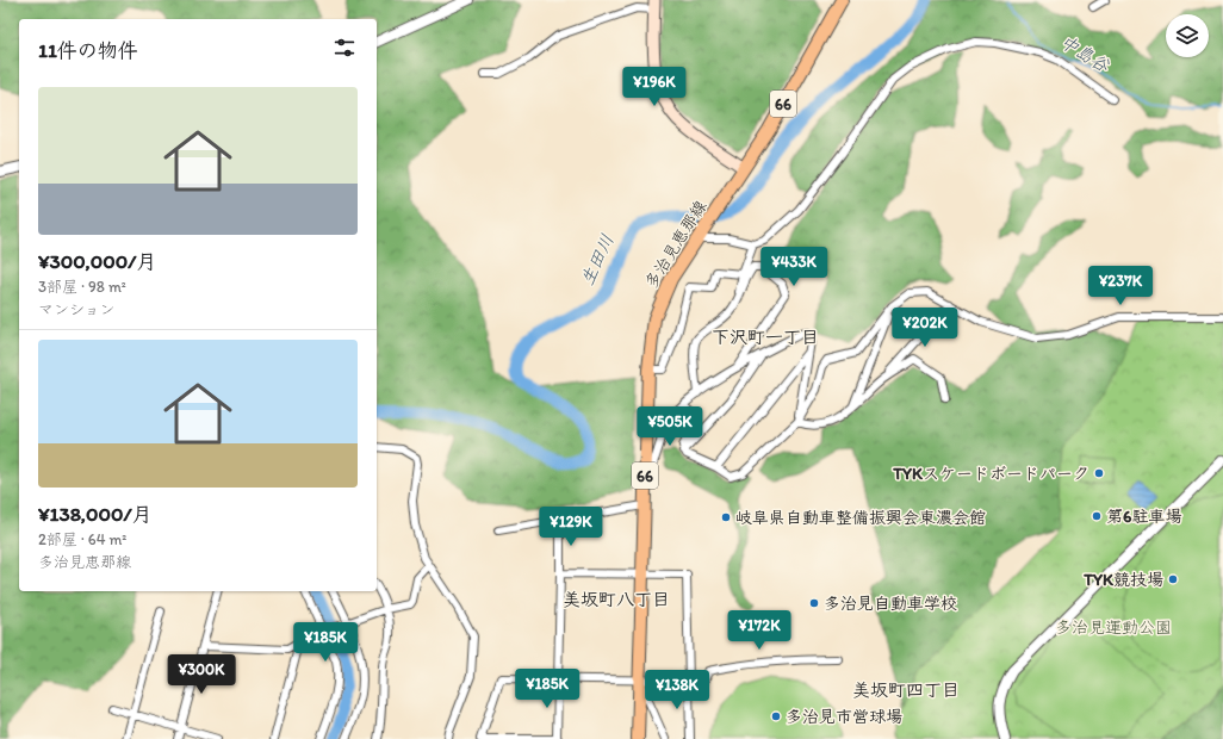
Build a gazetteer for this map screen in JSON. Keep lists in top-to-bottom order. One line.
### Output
{"streets":{"main road":["66","多治見恵那線"]},"districts":["下沢町一丁目","美坂町八丁目","美坂町四丁目"],"water":["中島谷","生田川"],"parks":["多治見運動公園"],"places":["TYKスケードボードパーク","第6駐車場","岐阜県自動車整備振興会東濃会館","TYK競技場","多治見自動車学校","多治見市営球場"],"page":{"heading":"11件の物件","price":["¥196K","¥433K","¥237K","¥202K","¥505K","¥129K","¥172K","¥185K","¥300K","¥185K","¥138K"],"list":[{"name":"¥300,000/月","note":"3部屋 · 98 m² · マンション"},{"name":"¥138,000/月","note":"2部屋 · 64 m² · 多治見恵那線"}]}}
